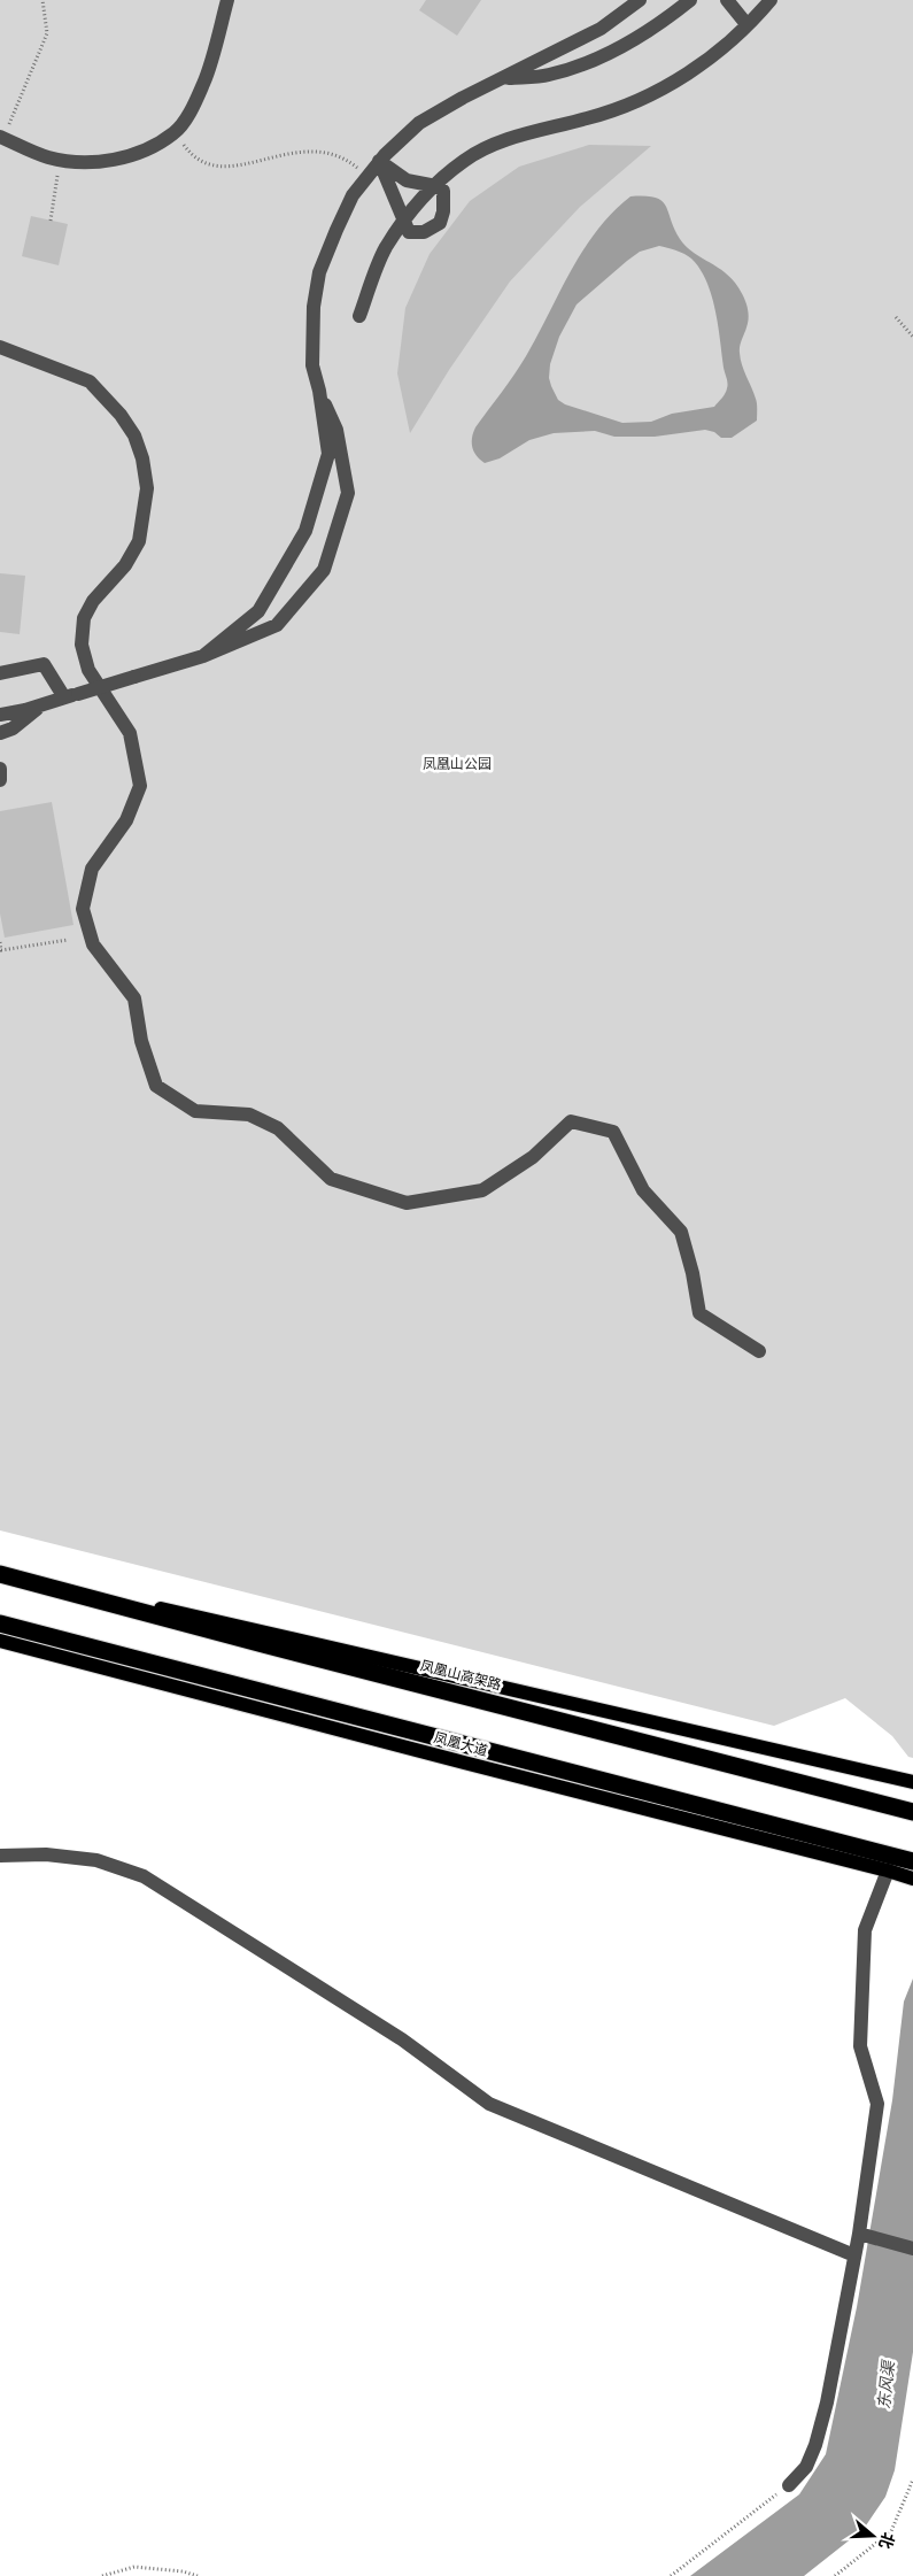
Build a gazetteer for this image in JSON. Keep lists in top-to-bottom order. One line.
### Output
{"streets":{"highway":["凤凰山高架路"],"main road":["凤凰大道"]},"water":["东风渠"],"parks":["凤凰山公园"],"north":"right"}
